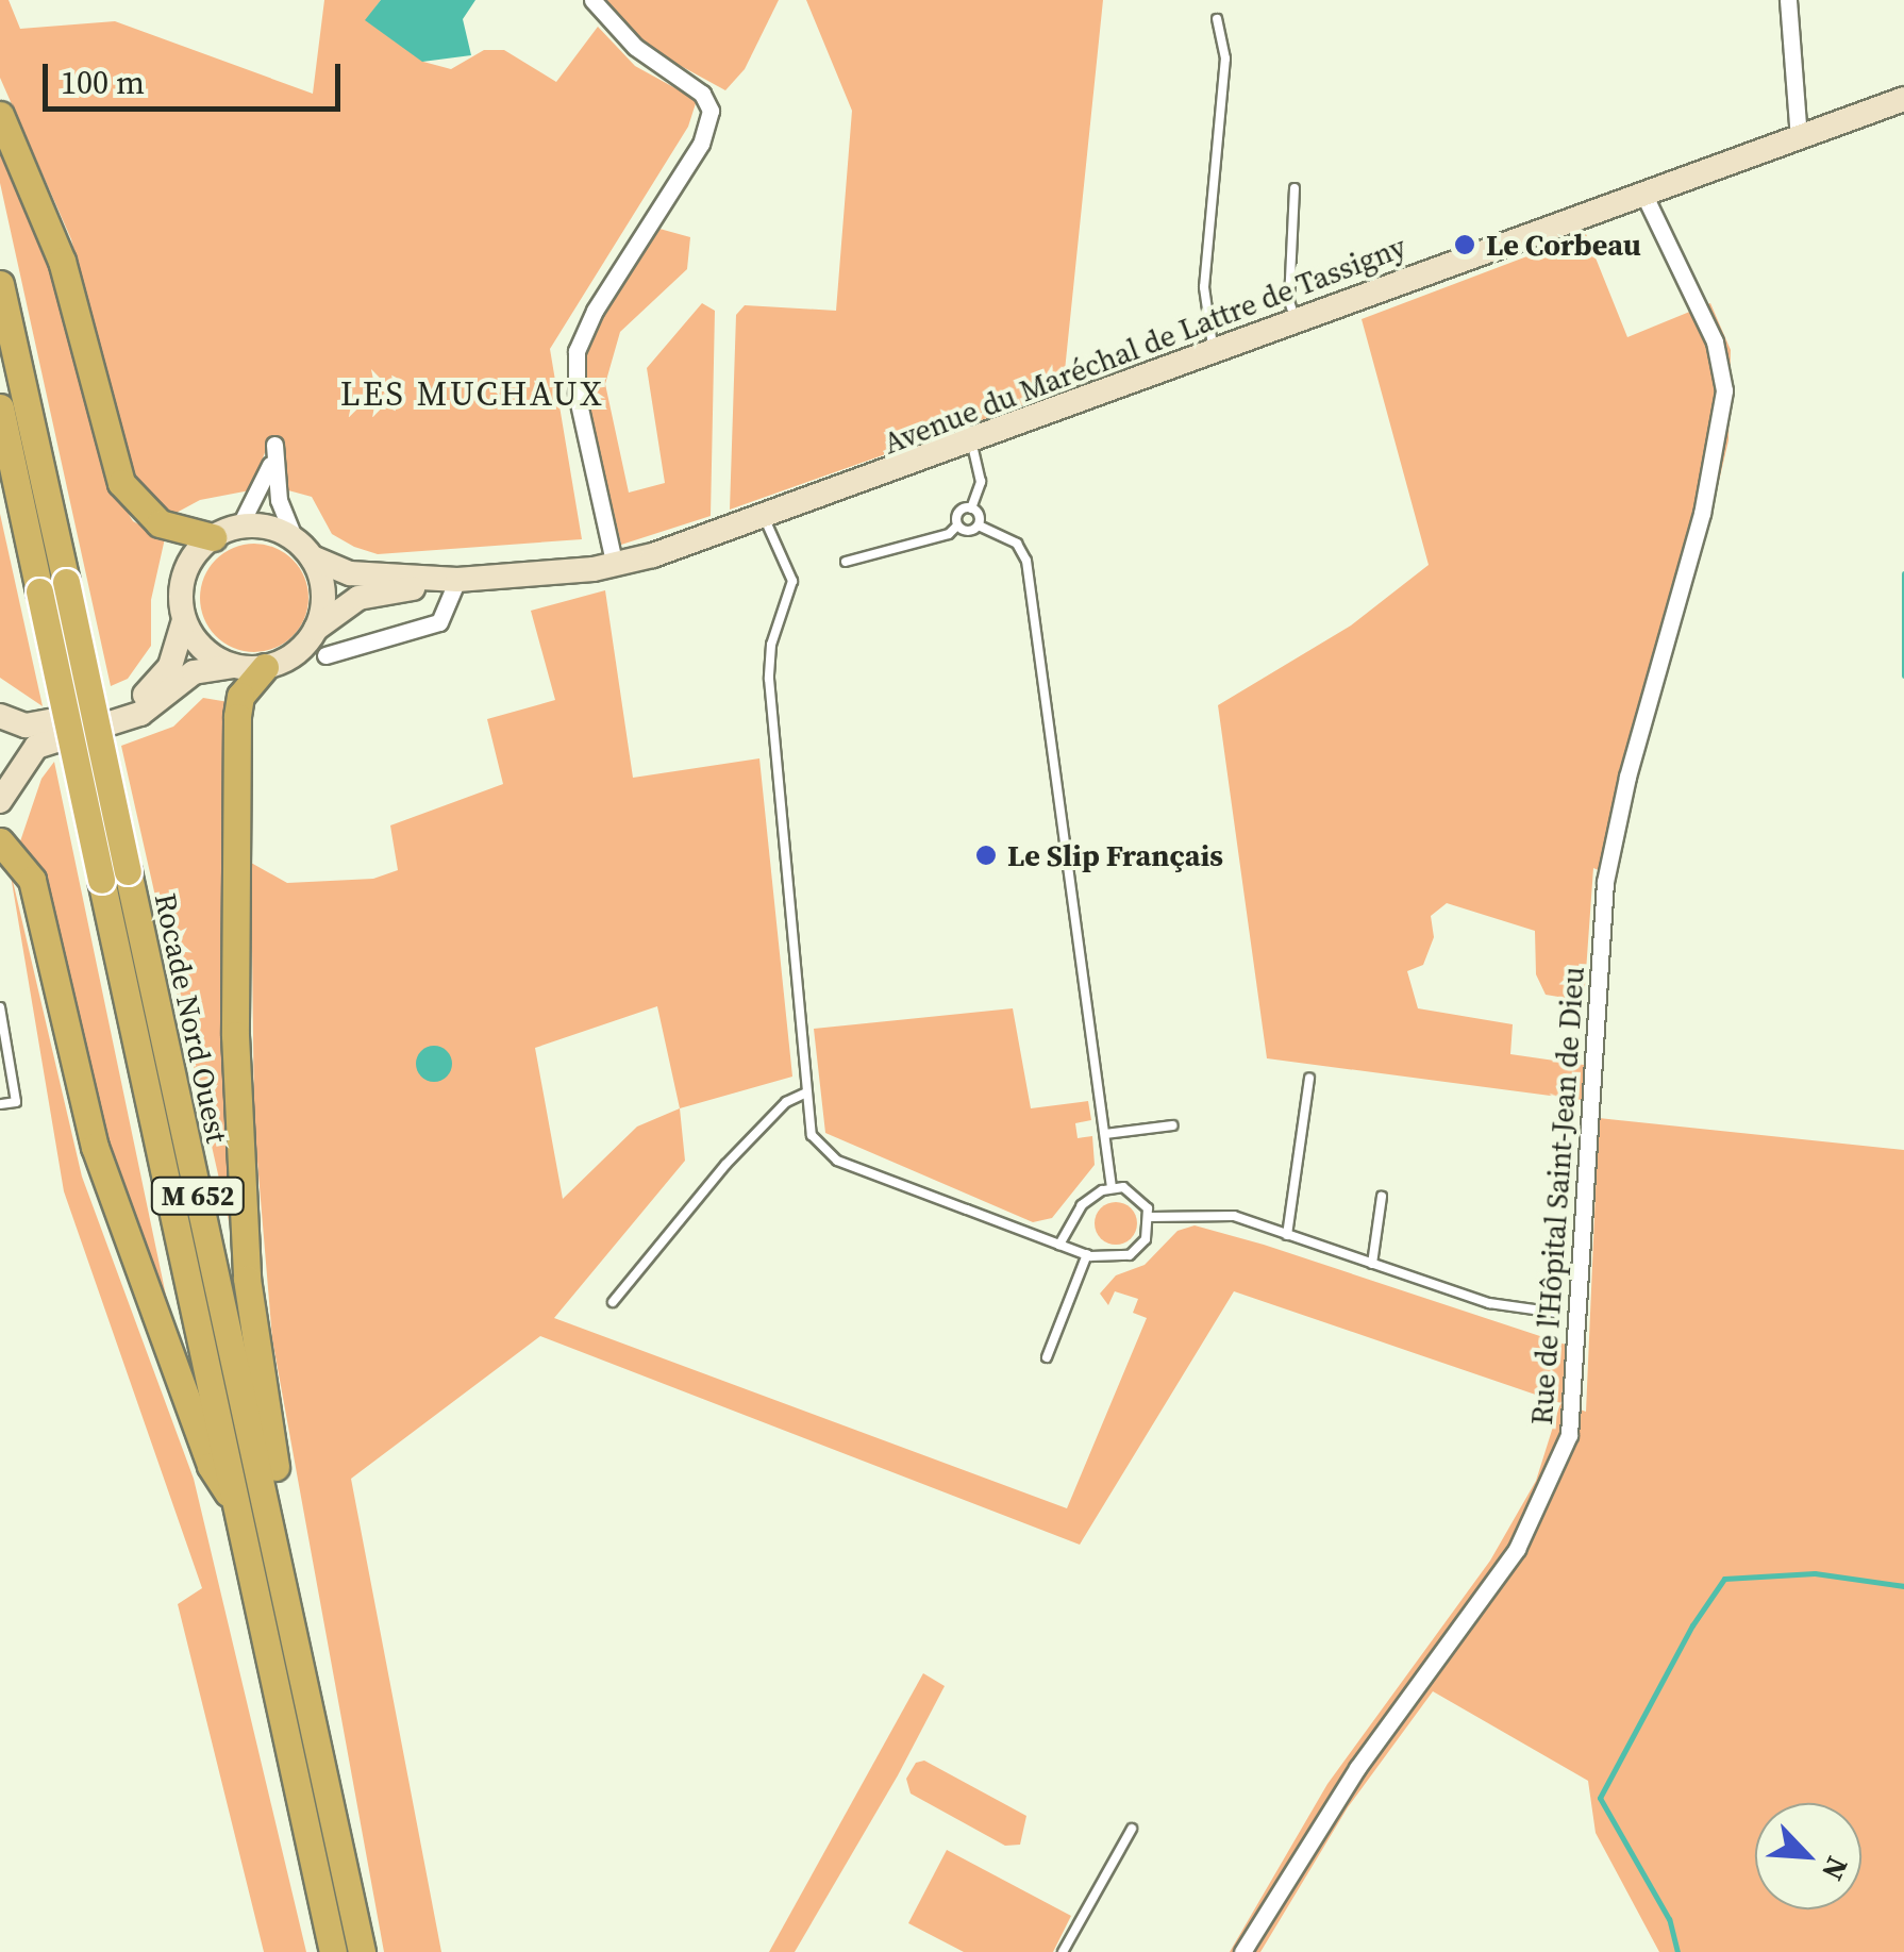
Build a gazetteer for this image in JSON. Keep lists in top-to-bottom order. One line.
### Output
{"streets":{"highway":["Rocade Nord Ouest","M 652"],"main road":["Avenue du Maréchal de Lattre de Tassigny"],"street":["Rue de l'Hôpital Saint-Jean de Dieu"]},"crossings":[["Avenue du Maréchal de Lattre de Tassigny","Rue de l'Hôpital Saint-Jean de Dieu"]],"districts":["LES MUCHAUX"],"places":["Le Corbeau","Le Slip Français"],"scale_bar":"100 m","north":"bottom right"}
